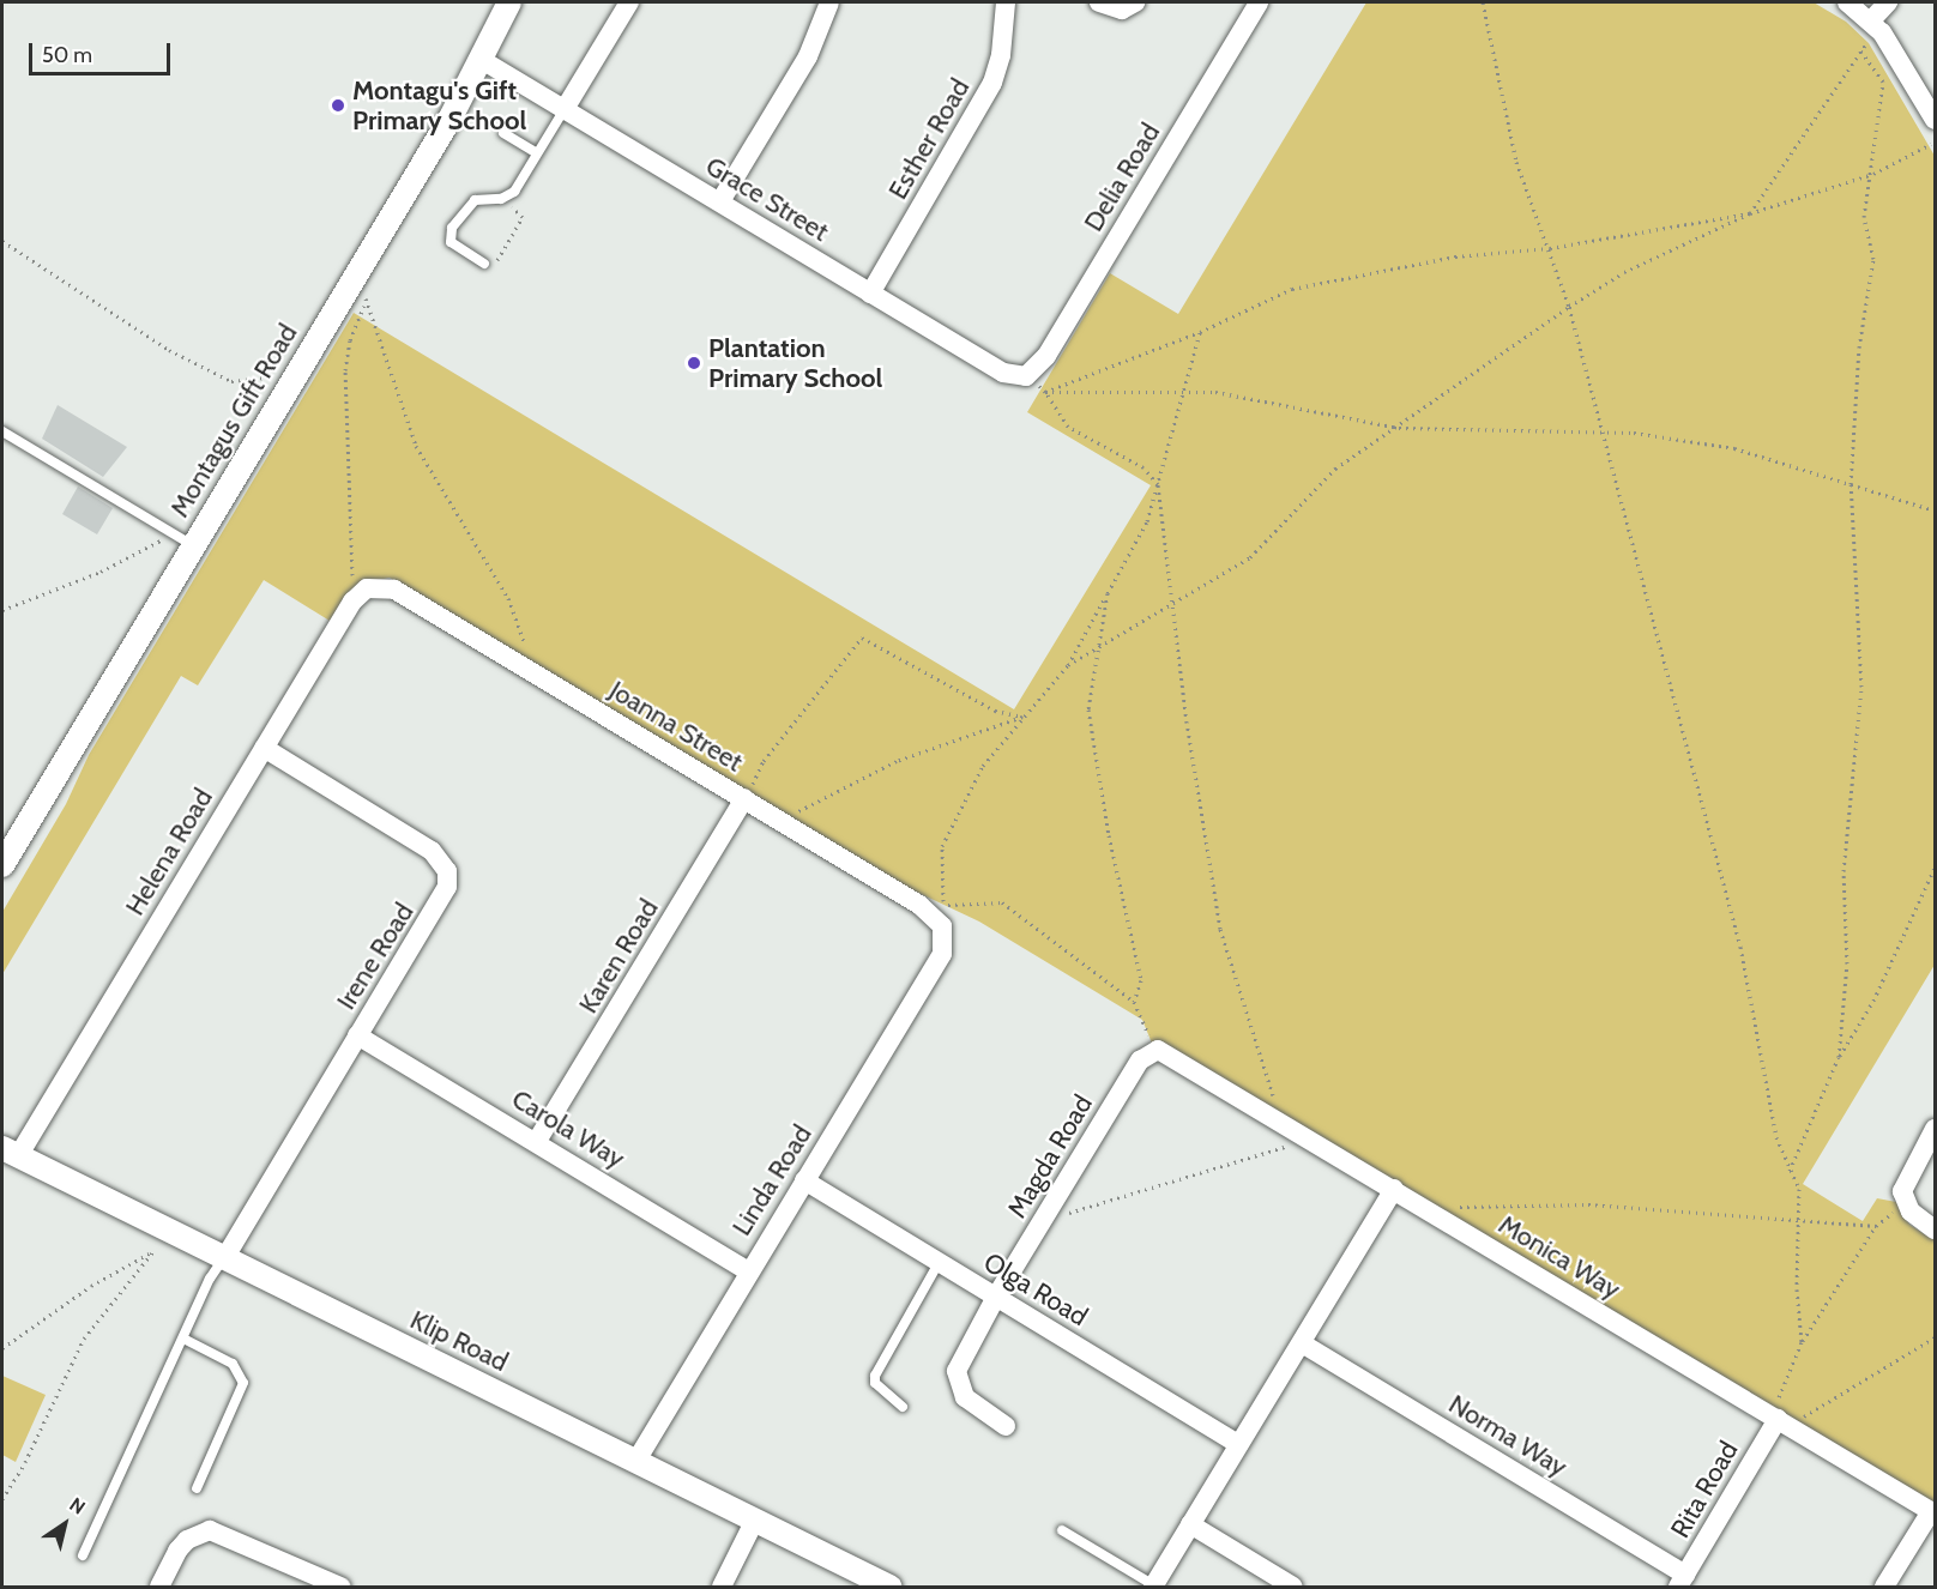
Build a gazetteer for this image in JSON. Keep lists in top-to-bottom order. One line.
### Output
{"streets":{"street":["Esther Road","Delia Road","Grace Street","Montagus Gift Road","Joanna Street","Helena Road","Irene Road","Karen Road","Carola Way","Magda Road","Linda Road","Monica Way","Olga Road","Klip Road","Norma Way","Rita Road"]},"crossings":[["Esther Road","Grace Street"],["Delia Road","Grace Street"],["Grace Street","Montagus Gift Road"],["Joanna Street","Helena Road"],["Joanna Street","Karen Road"],["Joanna Street","Linda Road"],["Helena Road","Irene Road"],["Helena Road","Klip Road"],["Irene Road","Carola Way"],["Irene Road","Klip Road"],["Karen Road","Carola Way"],["Carola Way","Linda Road"],["Magda Road","Monica Way"],["Magda Road","Olga Road"],["Linda Road","Olga Road"],["Linda Road","Klip Road"],["Monica Way","Rita Road"],["Norma Way","Rita Road"]],"places":["Montagu's Gift Primary School","Plantation Primary School"],"scale_bar":"50 m","north":"top right"}
